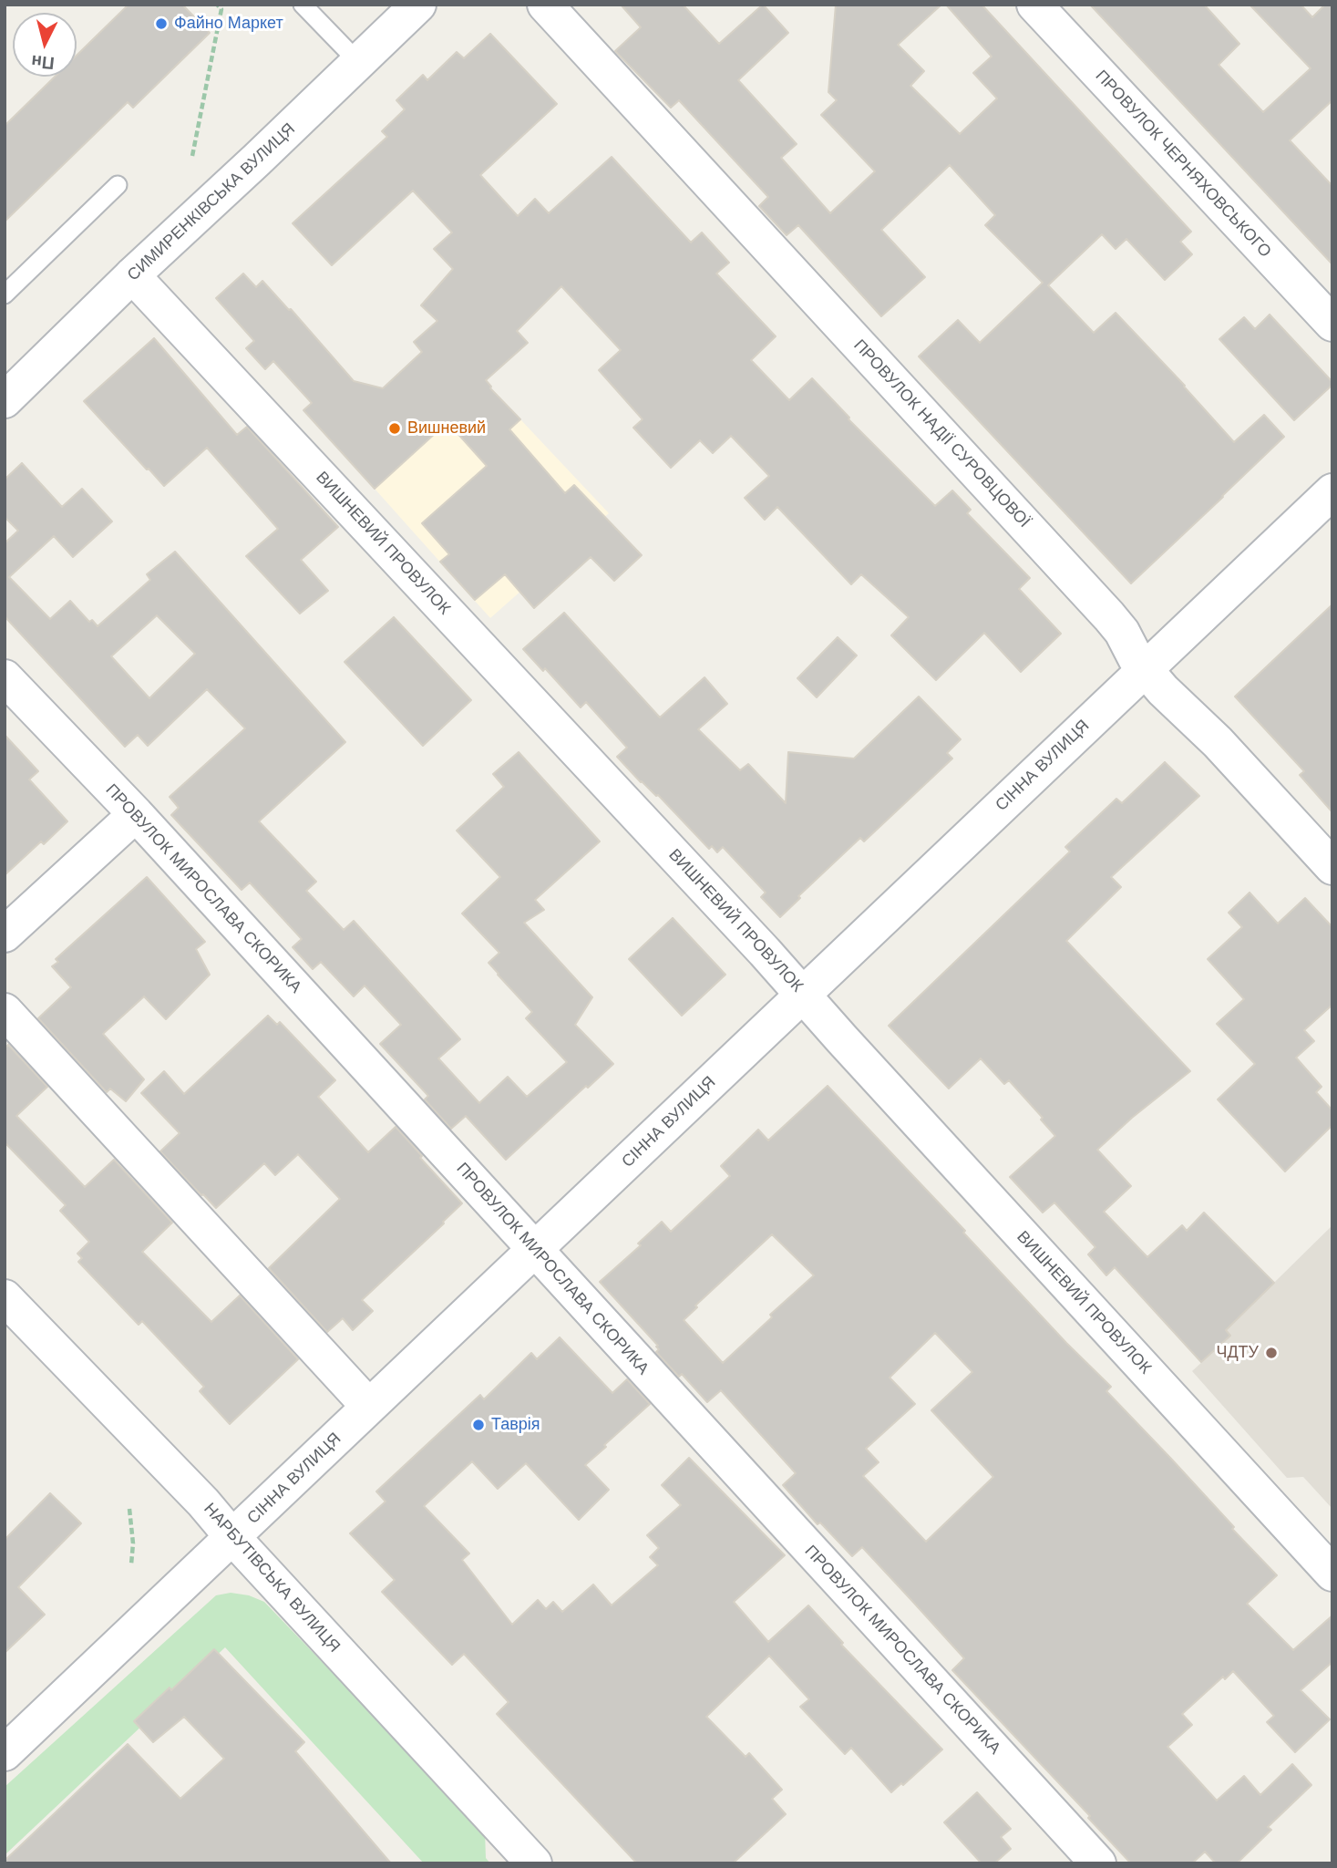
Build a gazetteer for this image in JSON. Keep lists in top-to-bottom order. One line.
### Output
{"streets":{"street":["ПРОВУЛОК ЧЕРНЯХОВСЬКОГО","СИМИРЕНКІВСЬКА ВУЛИЦЯ","ПРОВУЛОК НАДІЇ СУРОВЦОВОЇ","ВИШНЕВИЙ ПРОВУЛОК","СІННА ВУЛИЦЯ","ПРОВУЛОК МИРОСЛАВА СКОРИКА","НАРБУТІВСЬКА ВУЛИЦЯ"]},"crossings":[["СИМИРЕНКІВСЬКА ВУЛИЦЯ","ВИШНЕВИЙ ПРОВУЛОК"],["ПРОВУЛОК НАДІЇ СУРОВЦОВОЇ","СІННА ВУЛИЦЯ"],["ВИШНЕВИЙ ПРОВУЛОК","СІННА ВУЛИЦЯ"],["СІННА ВУЛИЦЯ","ПРОВУЛОК МИРОСЛАВА СКОРИКА"],["СІННА ВУЛИЦЯ","НАРБУТІВСЬКА ВУЛИЦЯ"]],"places":["Файно Маркет","Вишневий","ЧДТУ","Таврія"],"north":"bottom"}
